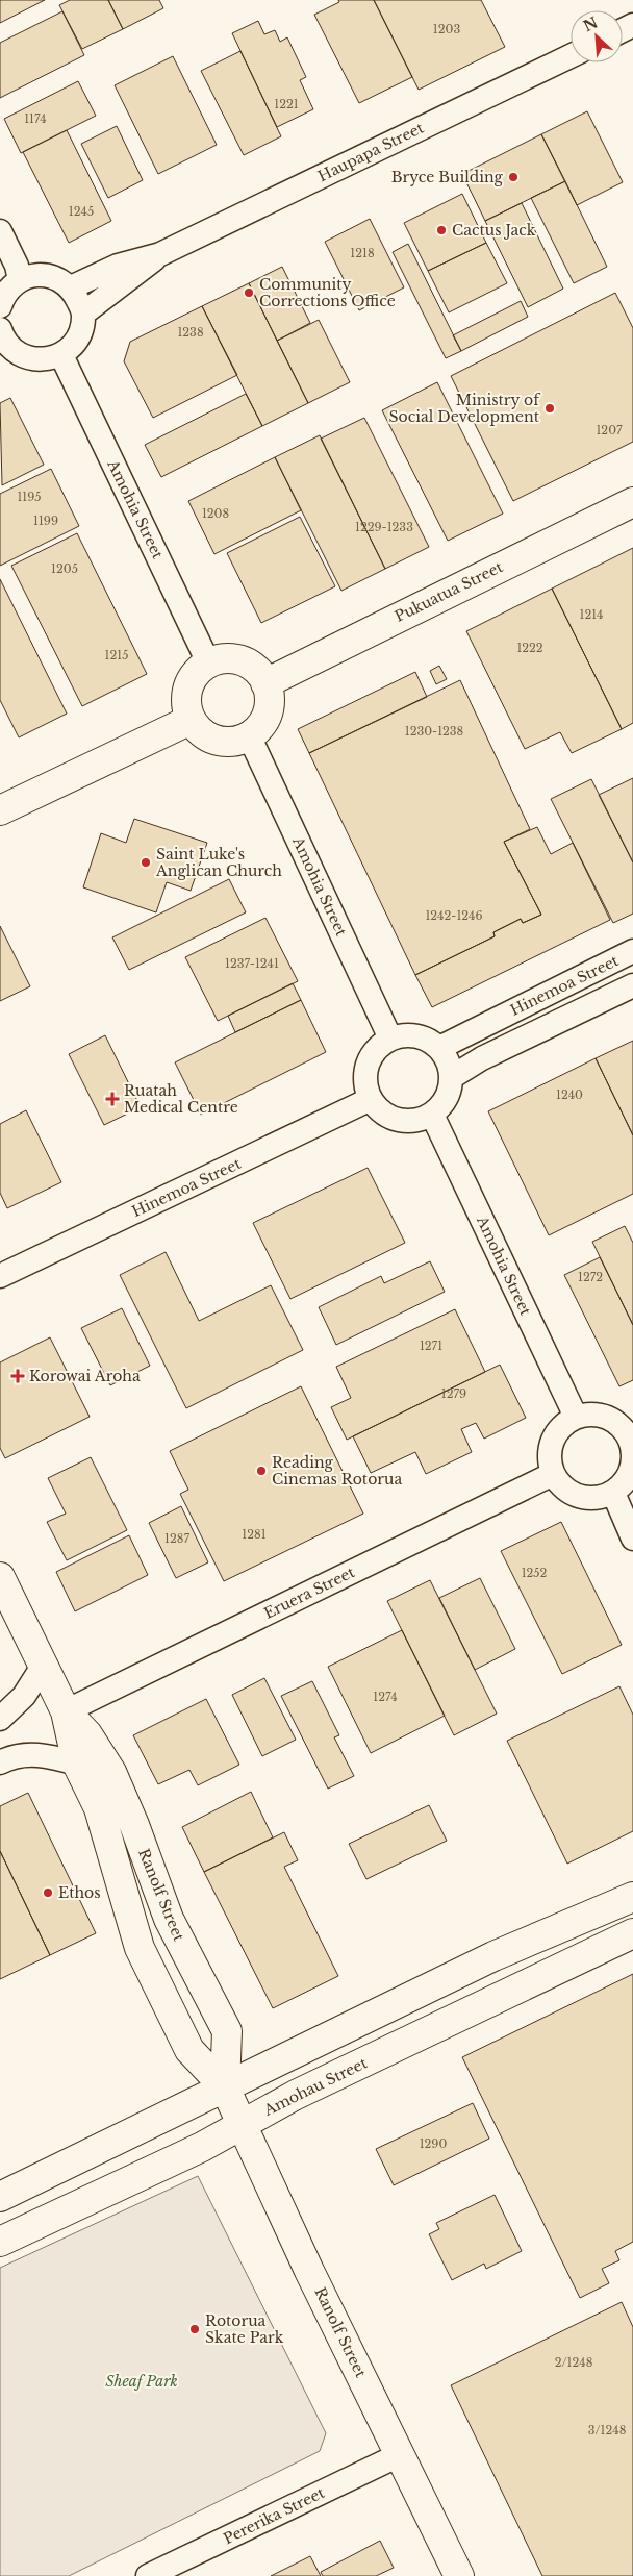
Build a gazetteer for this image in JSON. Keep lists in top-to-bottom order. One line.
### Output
{"streets":{"main road":["Pukuatua Street","Ranolf Street","Amohau Street"],"street":["Haupapa Street","Amohia Street","Hinemoa Street","Eruera Street","Pererika Street"]},"crossings":[["Amohia Street","Pukuatua Street"],["Amohia Street","Hinemoa Street"],["Amohia Street","Eruera Street"],["Eruera Street","Ranolf Street"],["Ranolf Street","Amohau Street"],["Ranolf Street","Pererika Street"]],"parks":["Sheaf Park"],"places":{"other":["Bryce Building","Cactus Jack","Community Corrections Office","Ministry of Social Development","Saint Luke's Anglican Church","Reading Cinemas Rotorua","Ethos","Rotorua Skate Park"],"health":["Ruatah Medical Centre","Korowai Aroha"]},"house_numbers":["1203","1221","1174","1245","1218","1238","1207","1195","1208","1199","1229-1233","1205","1214","1222","1215","1230-1238","1242-1246","1237-1241","1240","1272","1271","1279","1281","1287","1252","1274","1290","2/1248","3/1248"],"north":"top left"}
